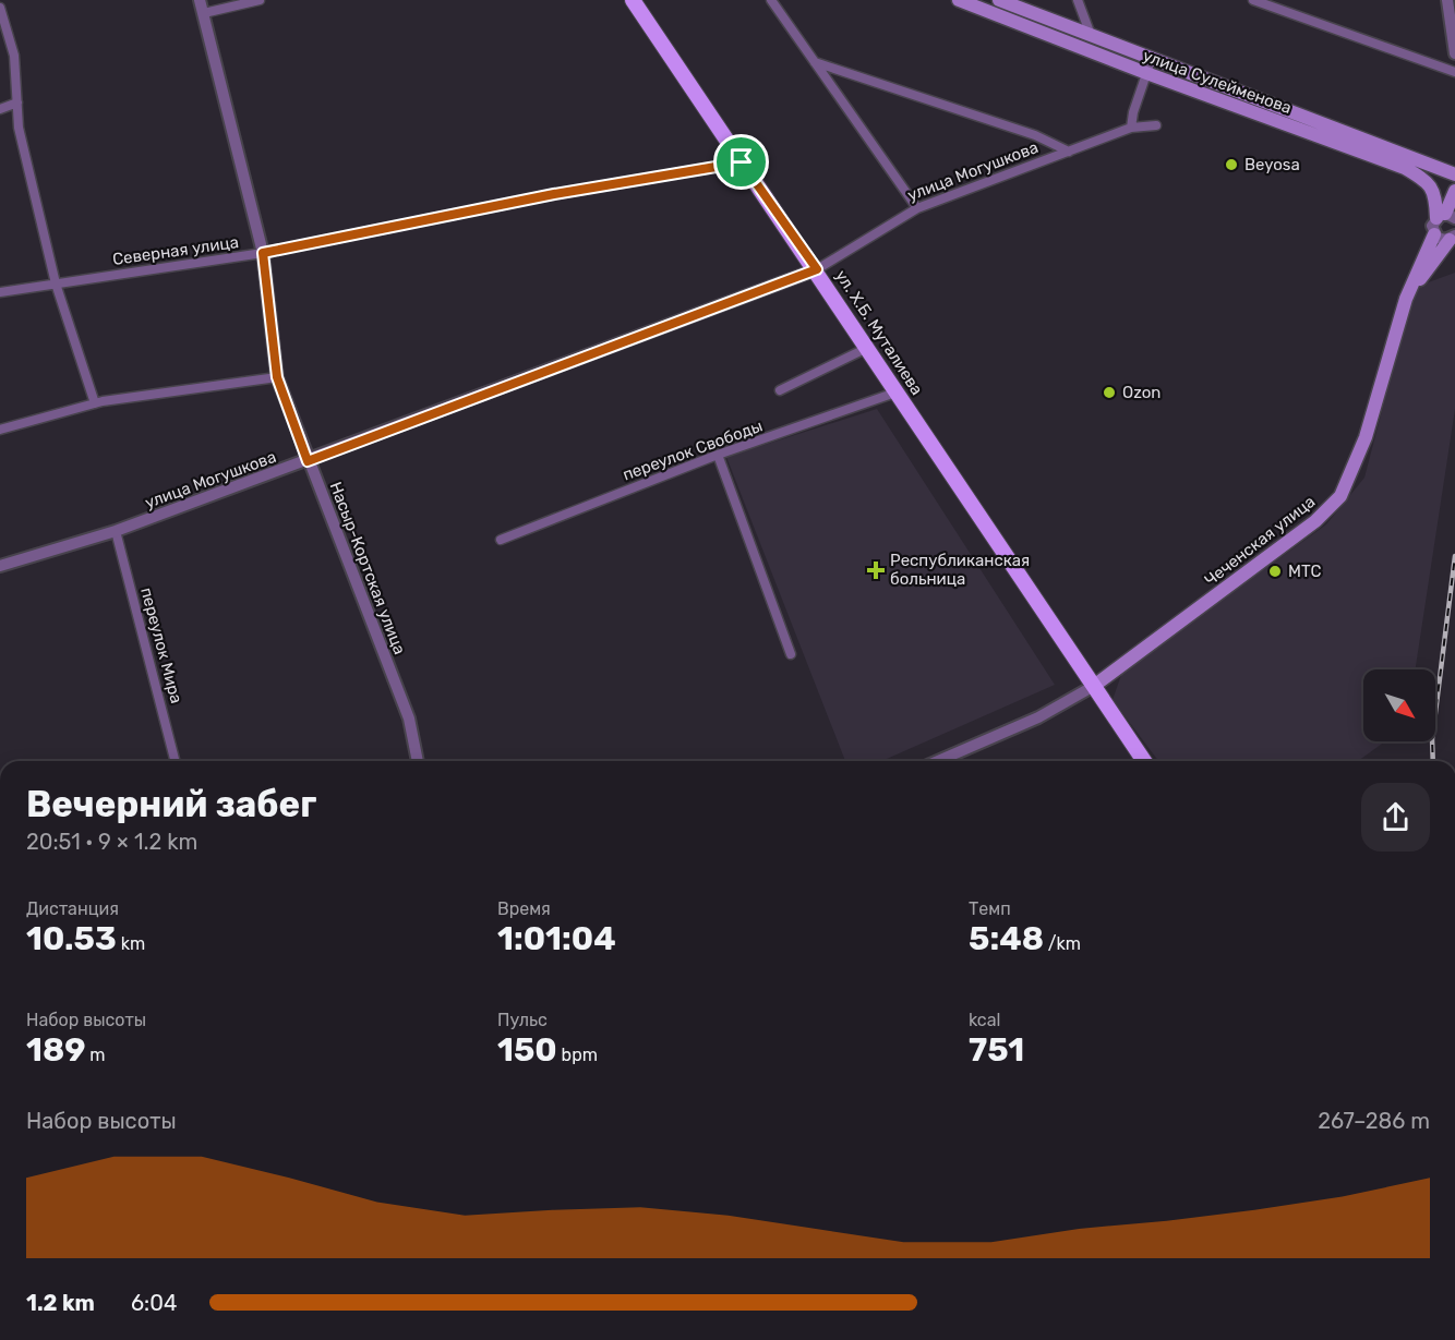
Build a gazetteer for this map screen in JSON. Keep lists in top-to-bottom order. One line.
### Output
{"streets":{"main road":["улица Сулейменова","ул. Х.Б. Муталиева","Чеченская улица"],"street":["улица Могушкова","Северная улица","переулок Свободы","Насыр-Кортская улица","переулок Мира"]},"crossings":[["улица Могушкова","ул. Х.Б. Муталиева"],["улица Могушкова","Насыр-Кортская улица"],["улица Могушкова","переулок Мира"],["Северная улица","ул. Х.Б. Муталиева"],["Северная улица","Насыр-Кортская улица"],["ул. Х.Б. Муталиева","переулок Свободы"],["ул. Х.Б. Муталиева","Чеченская улица"]],"places":{"other":["Beyosa","Ozon","МТС"],"health":["Республиканская больница"]},"north":"bottom right","page":{"heading":["Вечерний забег","20:51 · 9 × 1.2 km"],"stats":[["Дистанция","10.53 km"],["Время","1:01:04"],["Темп","5:48 /km"],["Набор высоты","189 m"],["Пульс","150 bpm"],["kcal","751"]],"chart":["Набор высоты","267–286 m"],"list":[{"name":"1.2 km","note":"6:04"}]}}
